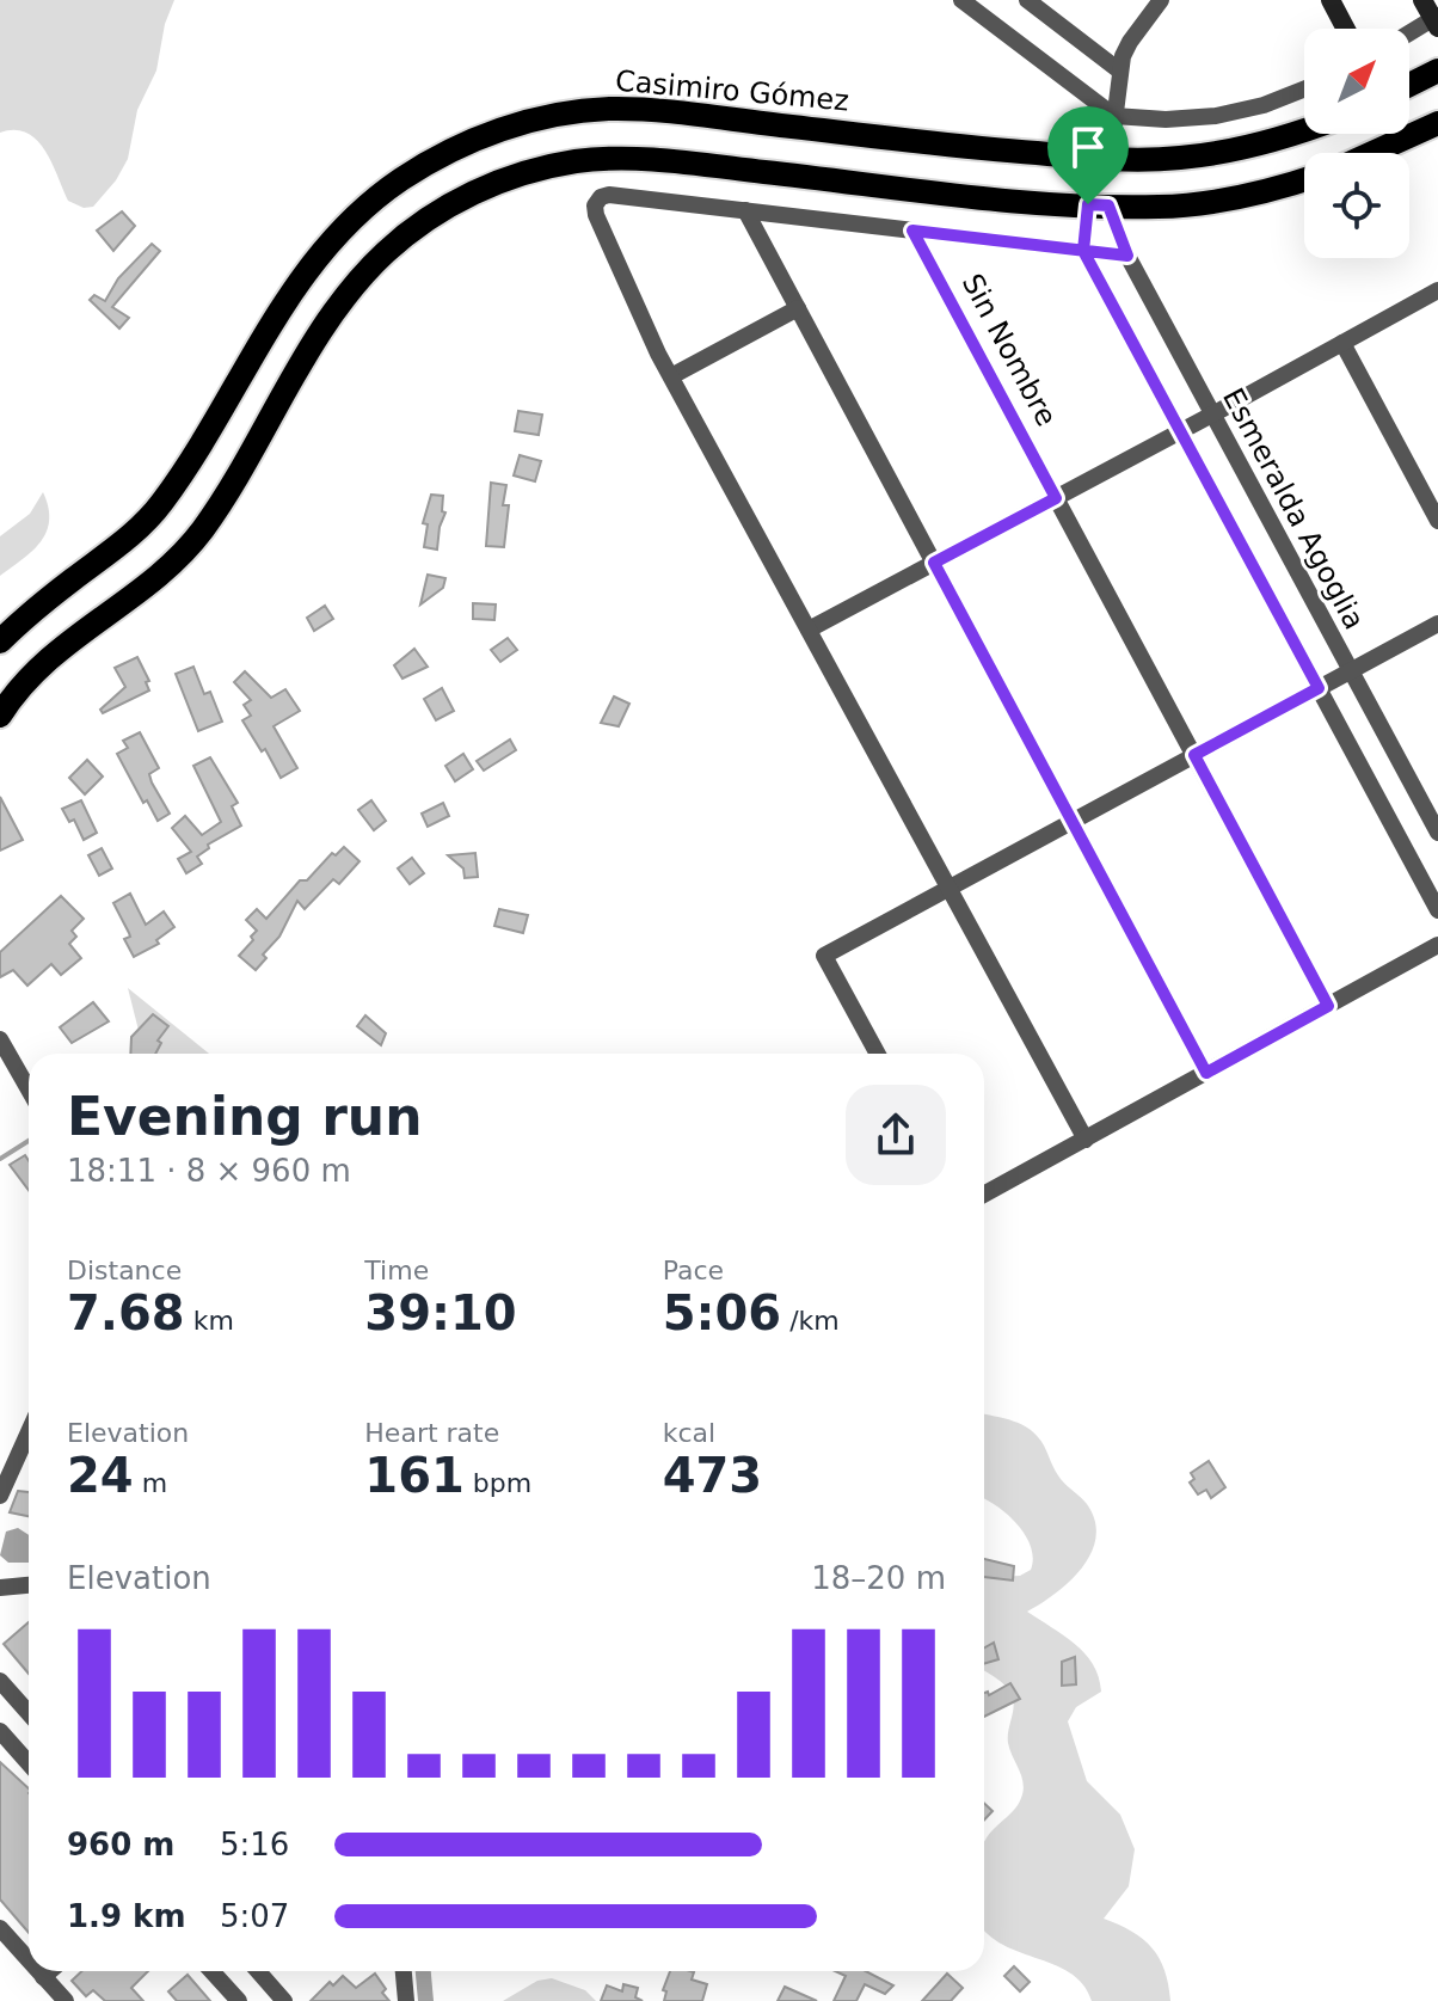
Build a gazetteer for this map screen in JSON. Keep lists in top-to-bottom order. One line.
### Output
{"streets":{"main road":["Casimiro Gómez"],"street":["Sin Nombre","Esmeralda Agoglia"]},"north":"top right","page":{"heading":["Evening run","18:11 · 8 × 960 m"],"stats":[["Distance","7.68 km"],["Time","39:10"],["Pace","5:06 /km"],["Elevation","24 m"],["Heart rate","161 bpm"],["kcal","473"]],"chart":["Elevation","18–20 m"],"list":[{"name":"960 m","note":"5:16"},{"name":"1.9 km","note":"5:07"}]}}
